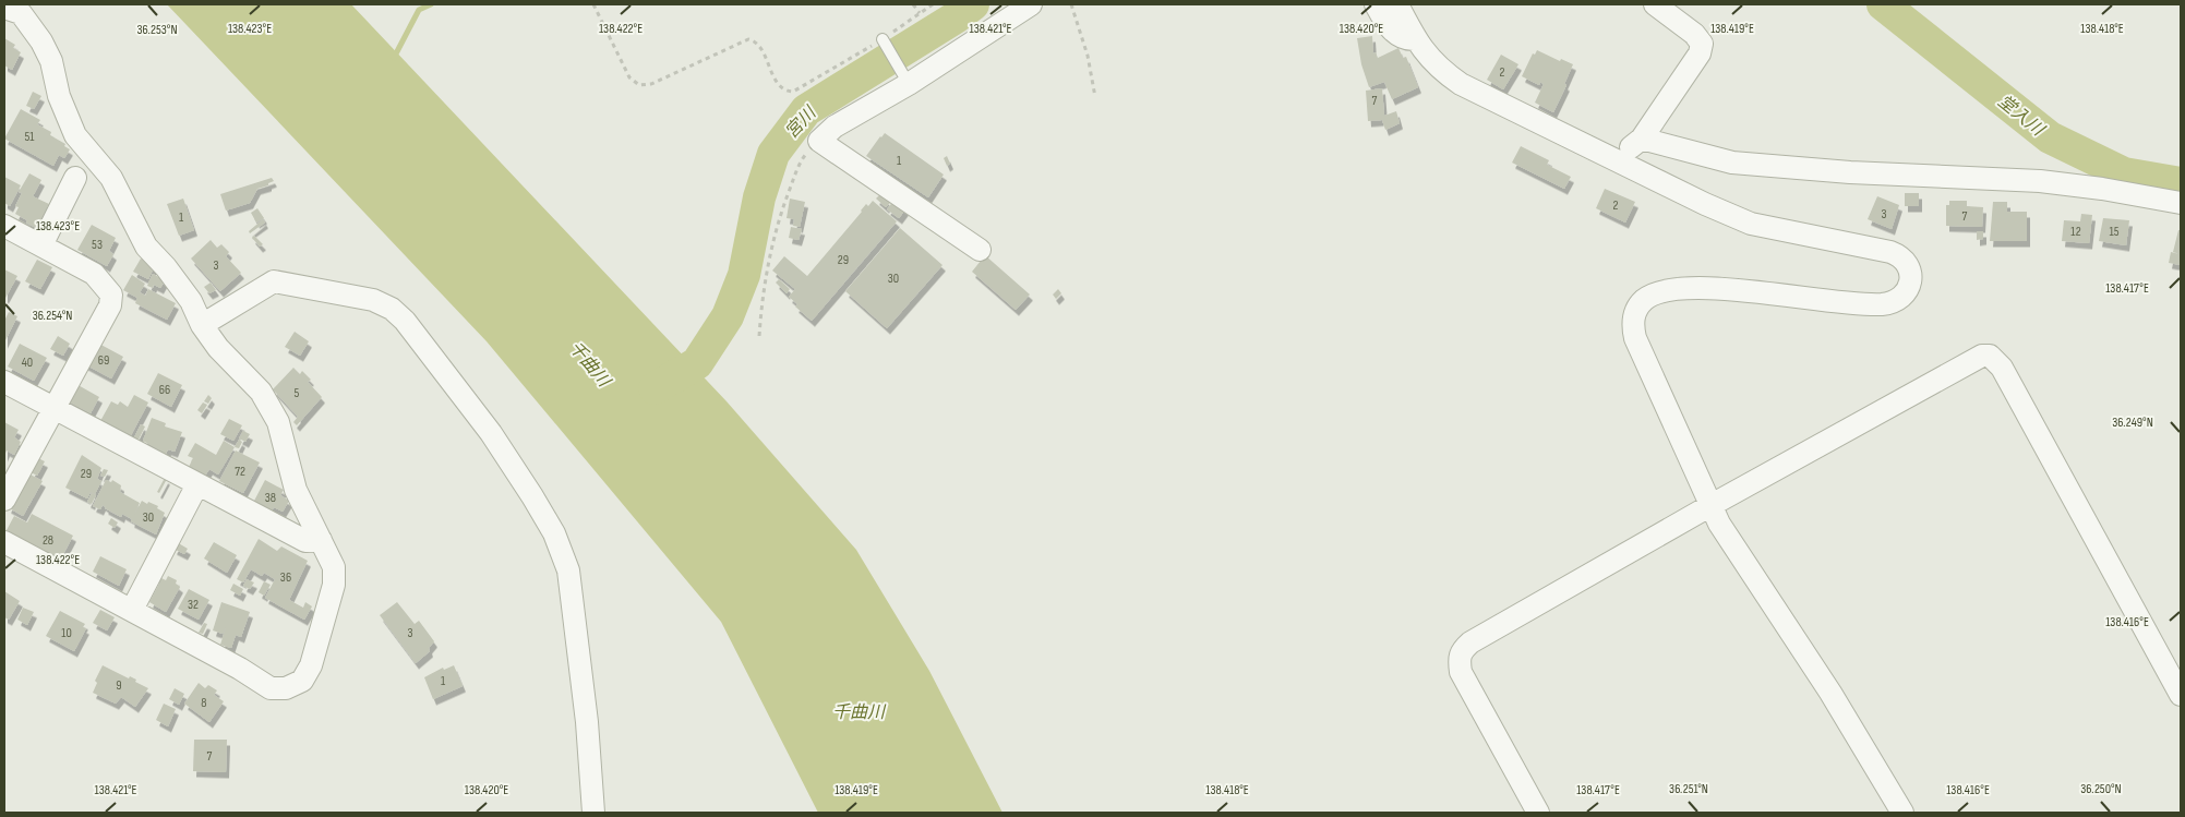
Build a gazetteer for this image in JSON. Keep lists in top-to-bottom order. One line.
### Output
{"water":["堂入川","宮川","千曲川"],"house_numbers":["2","7","51","1","2","3","7","1","12","15","53","29","3","30","69","40","66","5","72","29","38","30","28","36","32","10","3","1","9","8","7"],"coordinates":["138.423°E","138.421°E","138.420°E","138.419°E","138.418°E","138.422°E","36.253°N","138.417°E","36.254°N","36.249°N","138.416°E","36.251°N","36.250°N"]}
